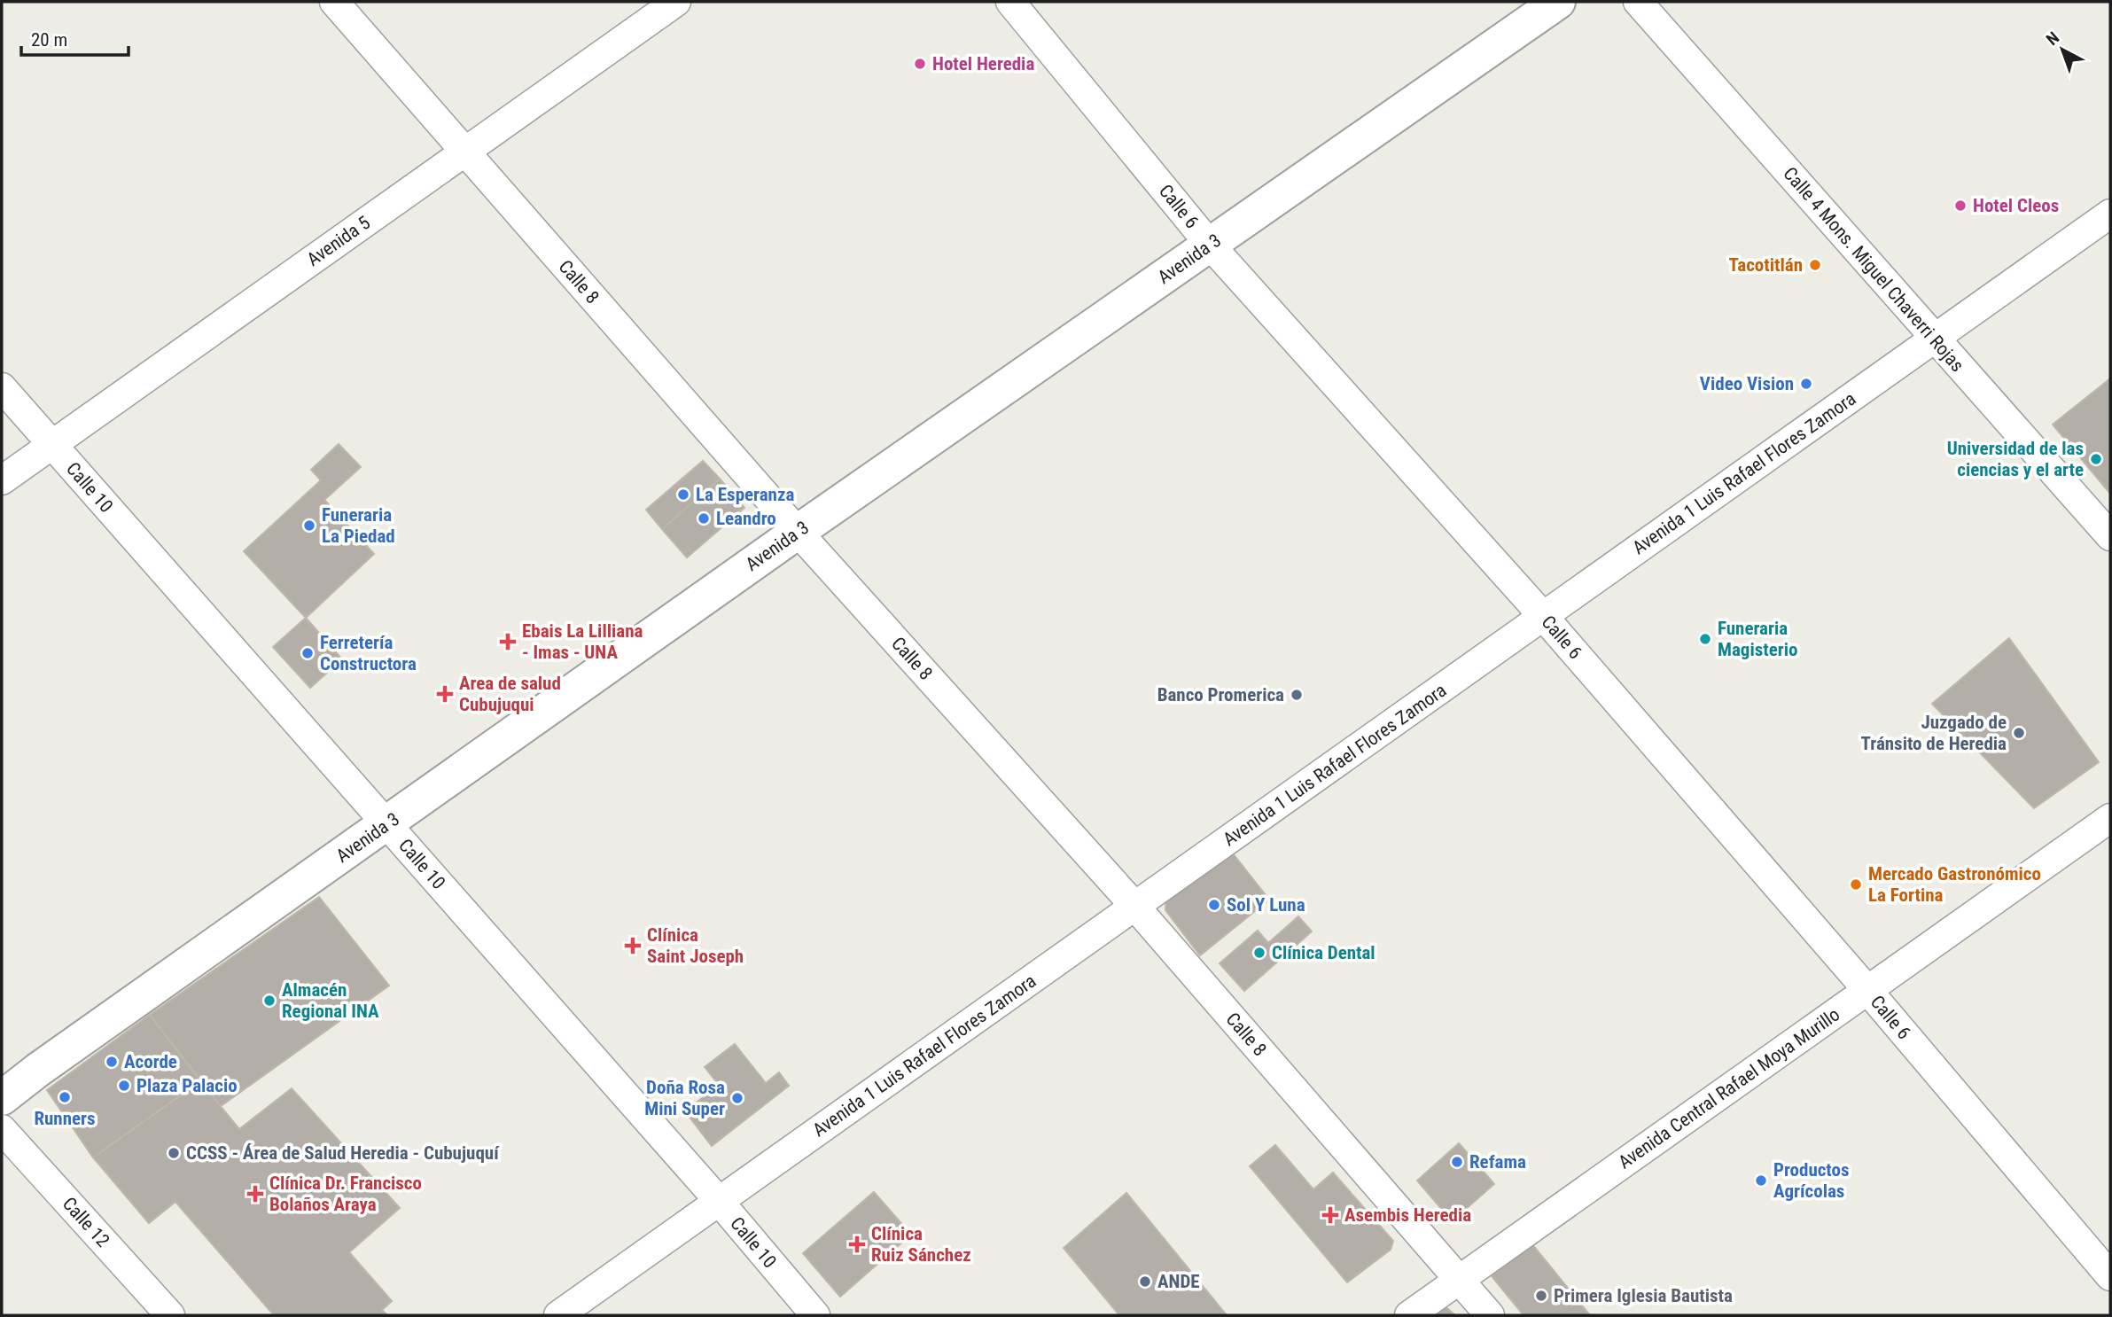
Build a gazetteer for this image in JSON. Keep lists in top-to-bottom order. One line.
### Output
{"streets":{"street":["Calle 6","Avenida 5","Avenida 3","Calle 4 Mons. Miguel Chaverri Rojas","Calle 8","Avenida 1 Luis Rafael Flores Zamora","Calle 10","Avenida Central Rafael Moya Murillo","Calle 12"]},"crossings":[["Calle 6","Avenida 3"],["Calle 6","Avenida 1 Luis Rafael Flores Zamora"],["Calle 6","Avenida Central Rafael Moya Murillo"],["Avenida 5","Calle 8"],["Avenida 5","Calle 10"],["Avenida 3","Calle 8"],["Avenida 3","Calle 10"],["Calle 4 Mons. Miguel Chaverri Rojas","Avenida 1 Luis Rafael Flores Zamora"],["Calle 8","Avenida 1 Luis Rafael Flores Zamora"],["Calle 8","Avenida Central Rafael Moya Murillo"],["Avenida 1 Luis Rafael Flores Zamora","Calle 10"]],"places":{"other":["Hotel Heredia","Hotel Cleos","Tacotitlán","Video Vision","Universidad de las ciencias y el arte","La Esperanza","Leandro","Funeraria La Piedad","Funeraria Magisterio","Ferretería Constructora","Banco Promerica","Juzgado de Tránsito de Heredia","Mercado Gastronómico La Fortina","Sol Y Luna","Clínica Dental","Almacén Regional INA","Acorde","Plaza Palacio","Runners","Doña Rosa Mini Super","CCSS - Área de Salud Heredia - Cubujuquí","Refama","Productos Agrícolas","ANDE","Primera Iglesia Bautista"],"health":["Ebais La Lilliana - Imas - UNA","Area de salud Cubujuqui","Clínica Saint Joseph","Clínica Dr. Francisco Bolaños Araya","Asembis Heredia","Clínica Ruiz Sánchez"]},"scale_bar":"20 m","north":"top left"}
